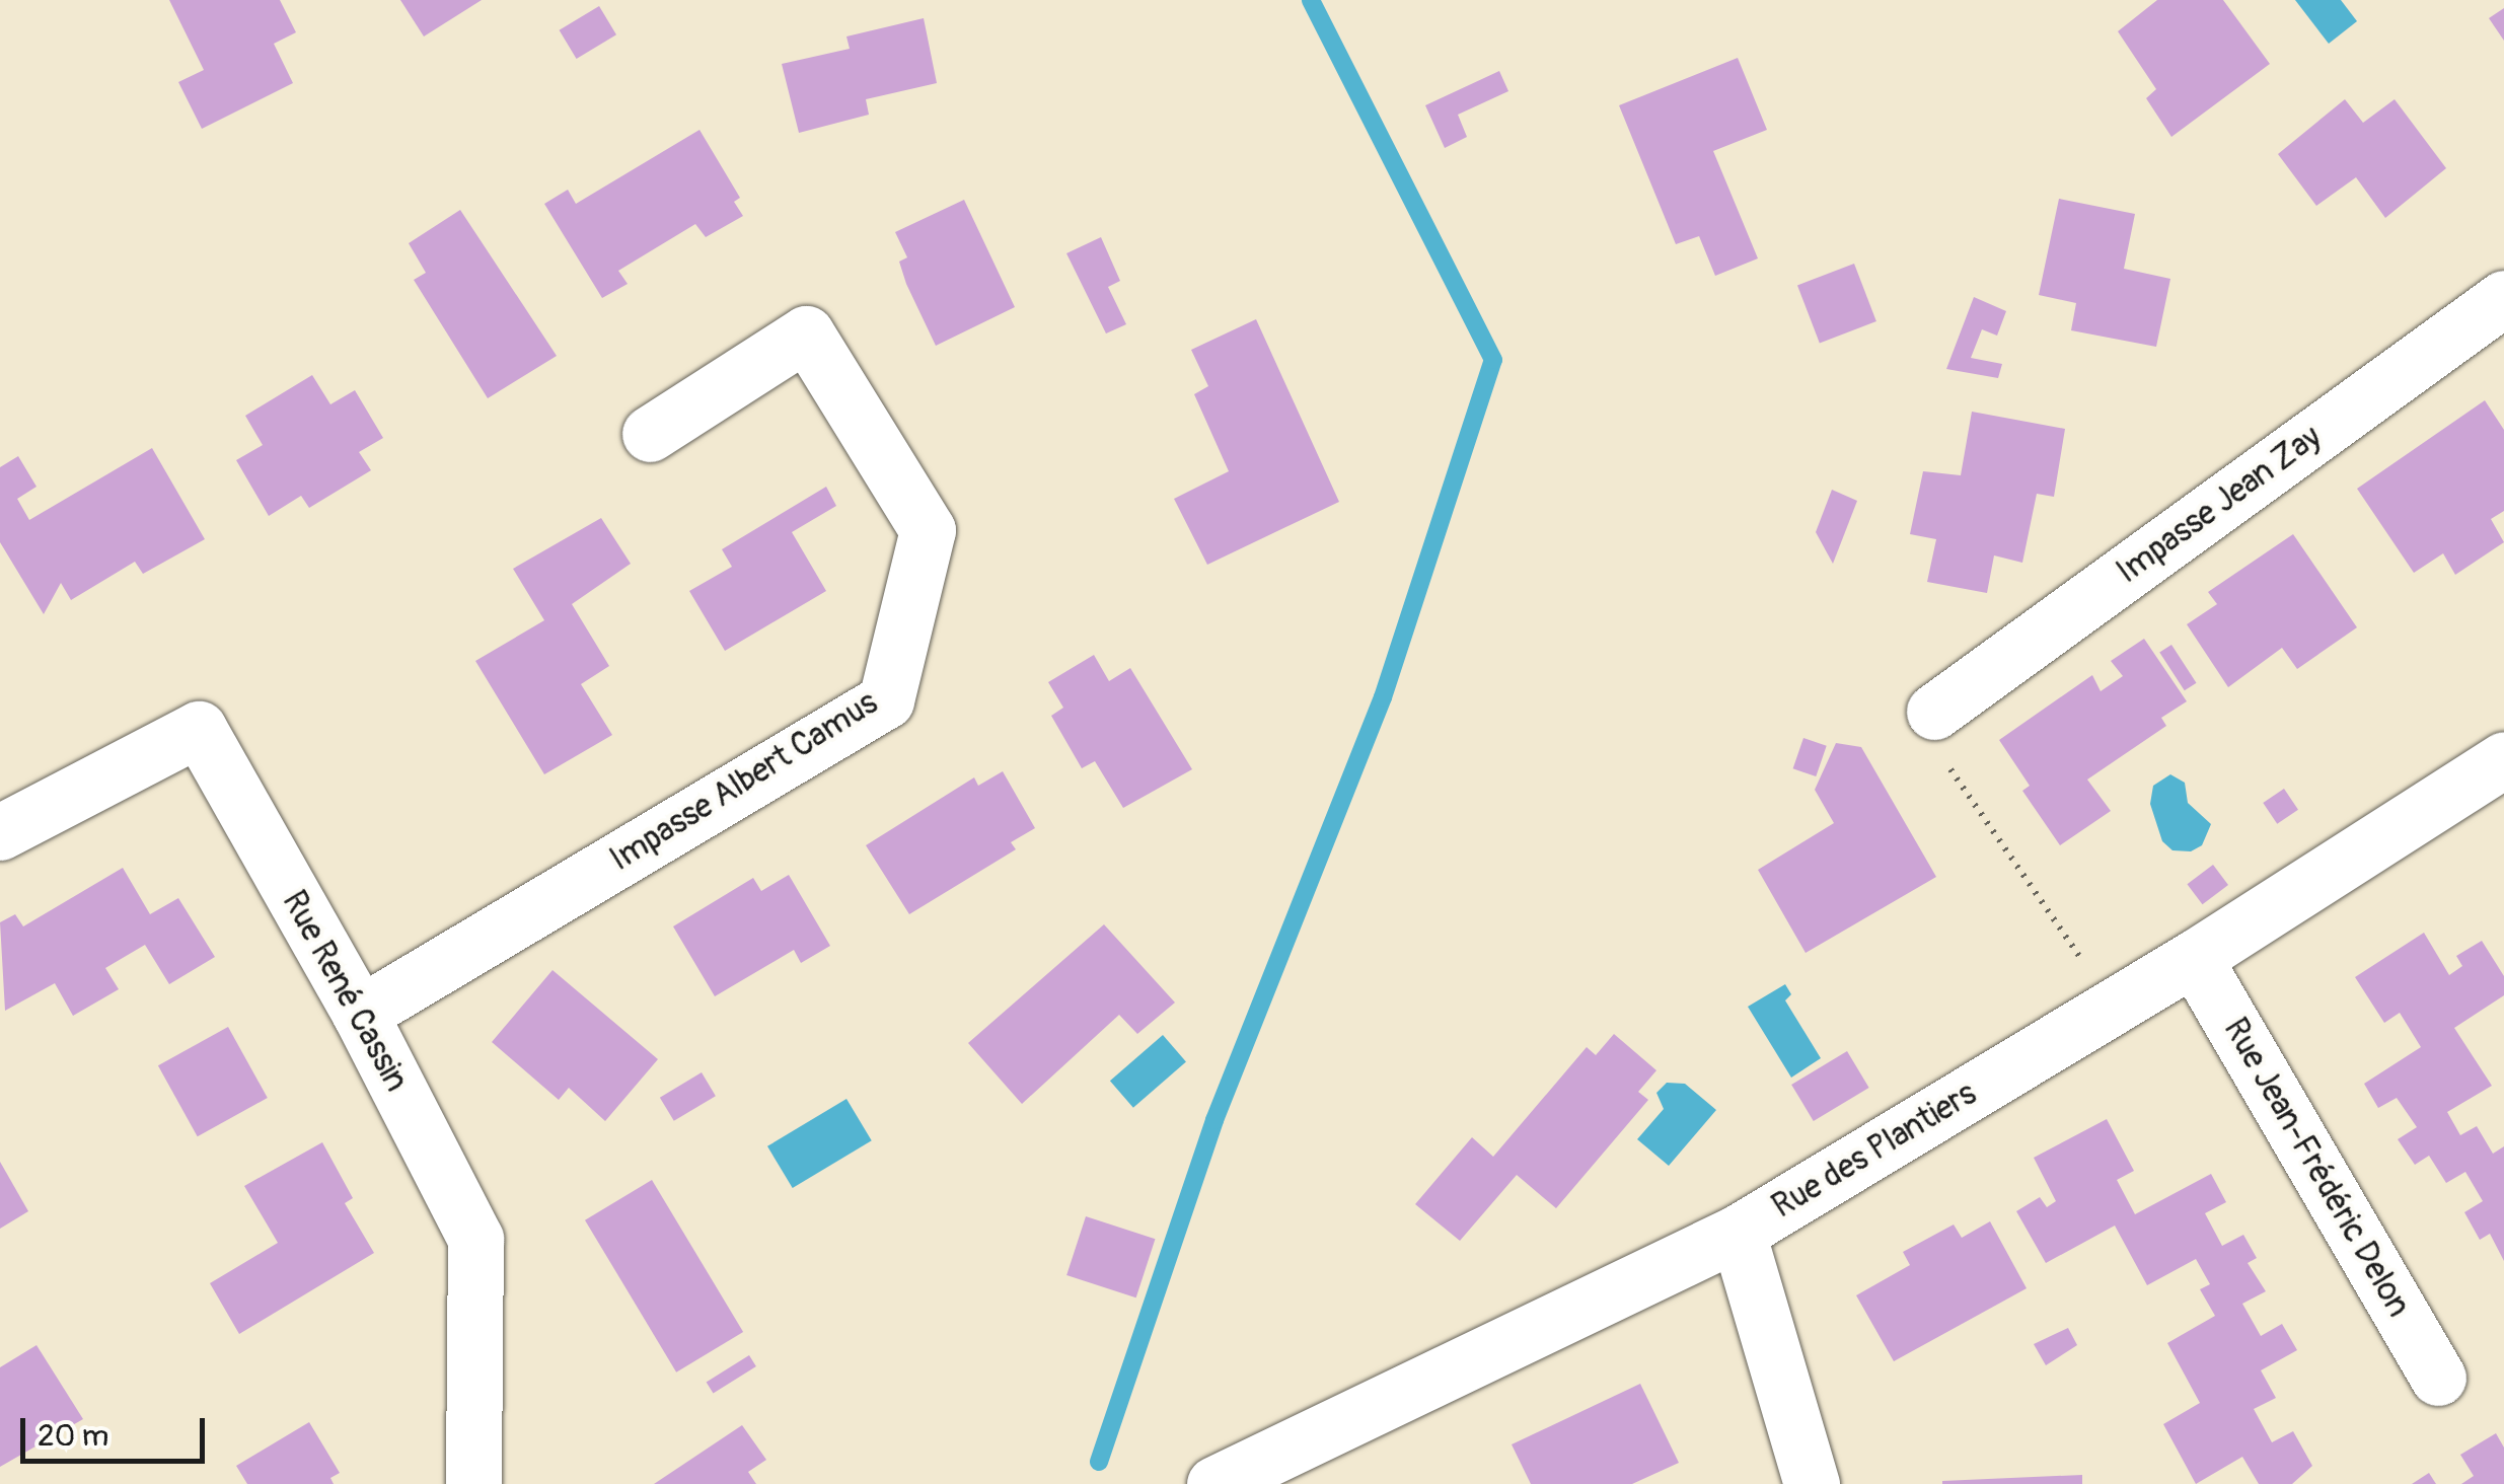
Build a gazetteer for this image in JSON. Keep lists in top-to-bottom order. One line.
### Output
{"streets":{"street":["Impasse Jean Zay","Impasse Albert Camus","Rue René Cassin","Rue des Plantiers","Rue Jean-Frédéric Delon"]},"crossings":[["Impasse Albert Camus","Rue René Cassin"],["Rue des Plantiers","Rue Jean-Frédéric Delon"]],"scale_bar":"20 m"}
